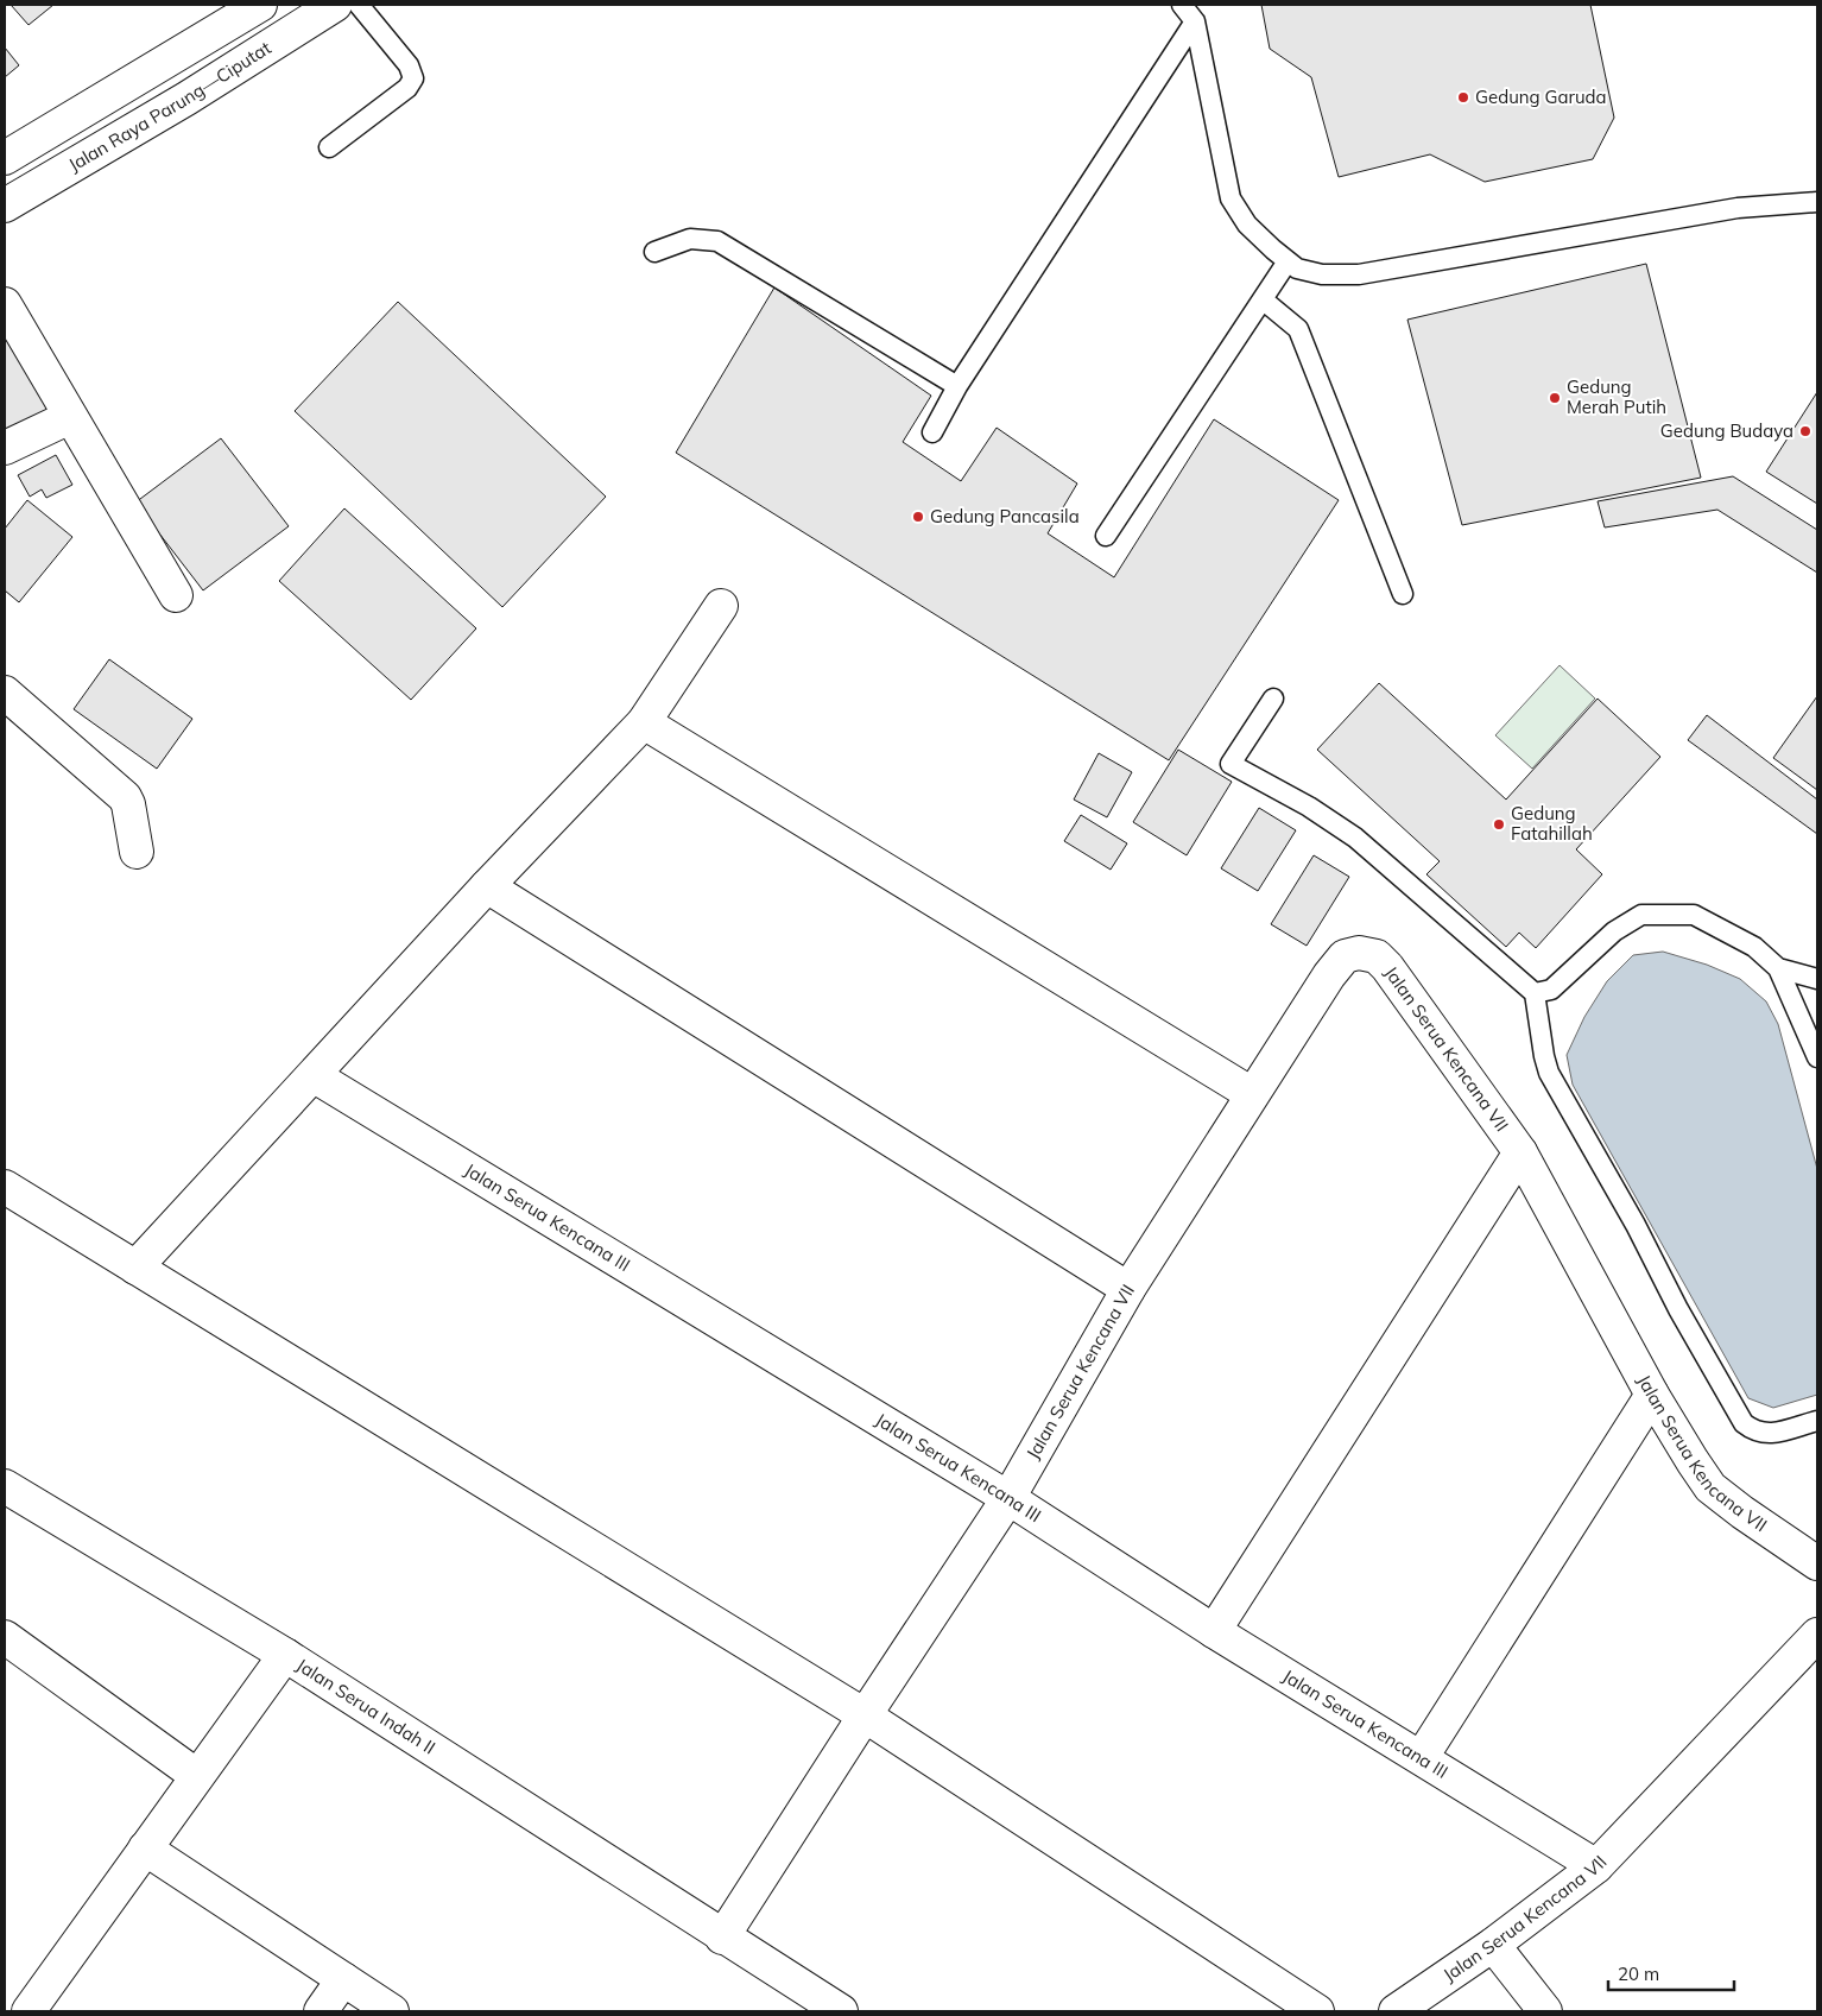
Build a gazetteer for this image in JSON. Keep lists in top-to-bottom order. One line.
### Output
{"streets":{"main road":["Jalan Raya Parung—Ciputat","Jalan Serua Kencana VII","Jalan Serua Kencana III","Jalan Serua Indah II"]},"crossings":[["Jalan Serua Kencana VII","Jalan Serua Kencana III"],["Jalan Serua Kencana VII","Jalan Serua Indah II"]],"places":["Gedung Garuda","Gedung Merah Putih","Gedung Budaya","Gedung Pancasila","Gedung Fatahillah"],"scale_bar":"20 m"}
